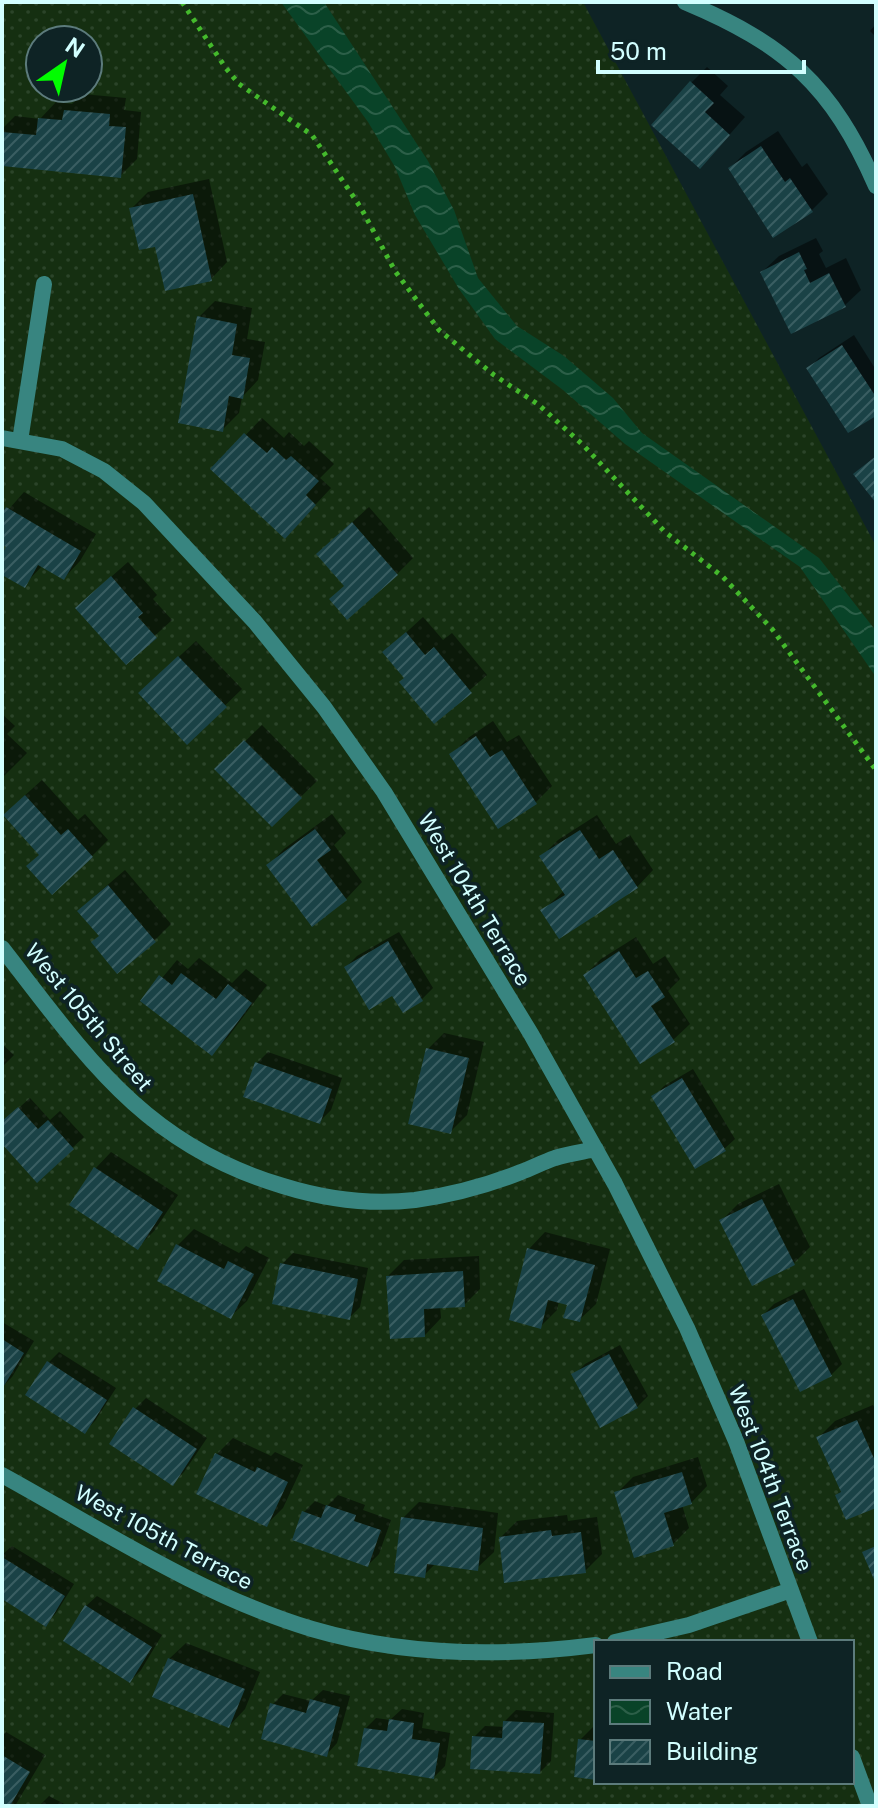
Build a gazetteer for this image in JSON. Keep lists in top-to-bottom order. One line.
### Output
{"streets":{"street":["West 104th Terrace","West 105th Street","West 105th Terrace"]},"crossings":[["West 104th Terrace","West 105th Street"]],"legend":["Road","Water","Building"],"scale_bar":"50 m","north":"top right"}
